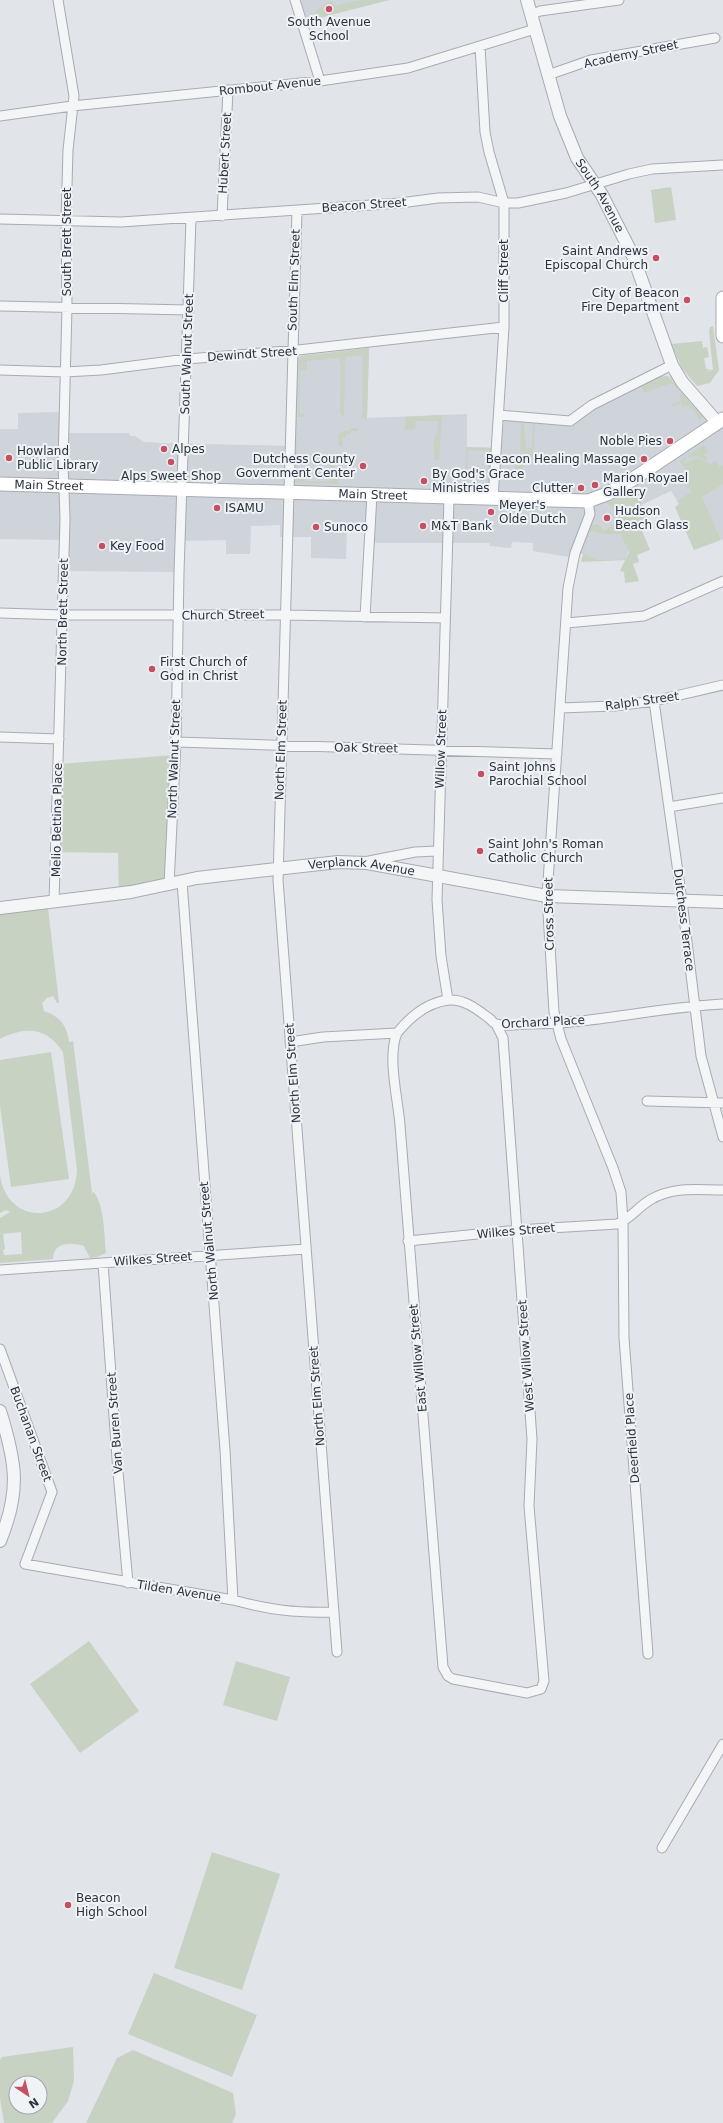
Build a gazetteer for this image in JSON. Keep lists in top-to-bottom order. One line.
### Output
{"streets":{"main road":["Main Street"],"street":["Academy Street","Rombout Avenue","Hubert Street","South Avenue","Beacon Street","South Brett Street","Cliff Street","South Elm Street","South Walnut Street","Dewindt Street","North Brett Street","Church Street","Ralph Street","Oak Street","Willow Street","North Elm Street","North Walnut Street","Melio Bettina Place","Verplanck Avenue","Cross Street","Dutchess Terrace","Orchard Place","Wilkes Street","West Willow Street","East Willow Street","Van Buren Street","Buchanan Street","Deerfield Place","Tilden Avenue"]},"crossings":[["Academy Street","South Avenue"],["Rombout Avenue","Hubert Street"],["Rombout Avenue","South Avenue"],["Rombout Avenue","South Brett Street"],["Rombout Avenue","Cliff Street"],["Hubert Street","Beacon Street"],["South Avenue","Beacon Street"],["South Avenue","Main Street"],["Beacon Street","South Brett Street"],["Beacon Street","Cliff Street"],["Beacon Street","South Elm Street"],["Beacon Street","South Walnut Street"],["South Brett Street","Dewindt Street"],["South Brett Street","Main Street"],["South Brett Street","North Brett Street"],["Cliff Street","Dewindt Street"],["Cliff Street","Main Street"],["South Elm Street","Dewindt Street"],["South Elm Street","Main Street"],["South Elm Street","North Elm Street"],["South Walnut Street","Dewindt Street"],["South Walnut Street","Main Street"],["South Walnut Street","North Walnut Street"],["Main Street","North Brett Street"],["Main Street","Willow Street"],["Main Street","North Elm Street"],["Main Street","North Walnut Street"],["Main Street","Cross Street"],["North Brett Street","Church Street"],["North Brett Street","Melio Bettina Place"],["Church Street","Willow Street"],["Church Street","North Elm Street"],["Church Street","North Walnut Street"],["Ralph Street","Cross Street"],["Ralph Street","Dutchess Terrace"],["Oak Street","Willow Street"],["Oak Street","North Elm Street"],["Oak Street","North Walnut Street"],["Oak Street","Cross Street"],["Willow Street","Verplanck Avenue"],["Willow Street","Orchard Place"],["North Elm Street","Verplanck Avenue"],["North Elm Street","Wilkes Street"],["North Elm Street","Tilden Avenue"],["North Walnut Street","Verplanck Avenue"],["North Walnut Street","Wilkes Street"],["North Walnut Street","Tilden Avenue"],["Melio Bettina Place","Verplanck Avenue"],["Verplanck Avenue","Cross Street"],["Verplanck Avenue","Dutchess Terrace"],["Cross Street","Orchard Place"],["Cross Street","Wilkes Street"],["Cross Street","Deerfield Place"],["Dutchess Terrace","Orchard Place"],["Orchard Place","West Willow Street"],["Orchard Place","East Willow Street"],["Wilkes Street","West Willow Street"],["Wilkes Street","East Willow Street"],["Wilkes Street","Van Buren Street"],["Wilkes Street","Deerfield Place"],["West Willow Street","East Willow Street"],["Van Buren Street","Tilden Avenue"],["Buchanan Street","Tilden Avenue"]],"places":["South Avenue School","Saint Andrews Episcopal Church","City of Beacon Fire Department","Noble Pies","Alpes","Howland Public Library","Beacon Healing Massage","Alps Sweet Shop","Dutchess County Government Center","By God's Grace Ministries","Marion Royael Gallery","Clutter","ISAMU","Meyer's Olde Dutch","Hudson Beach Glass","M&T Bank","Sunoco","Key Food","First Church of God in Christ","Saint Johns Parochial School","Saint John's Roman Catholic Church","Beacon High School"],"north":"bottom right"}
